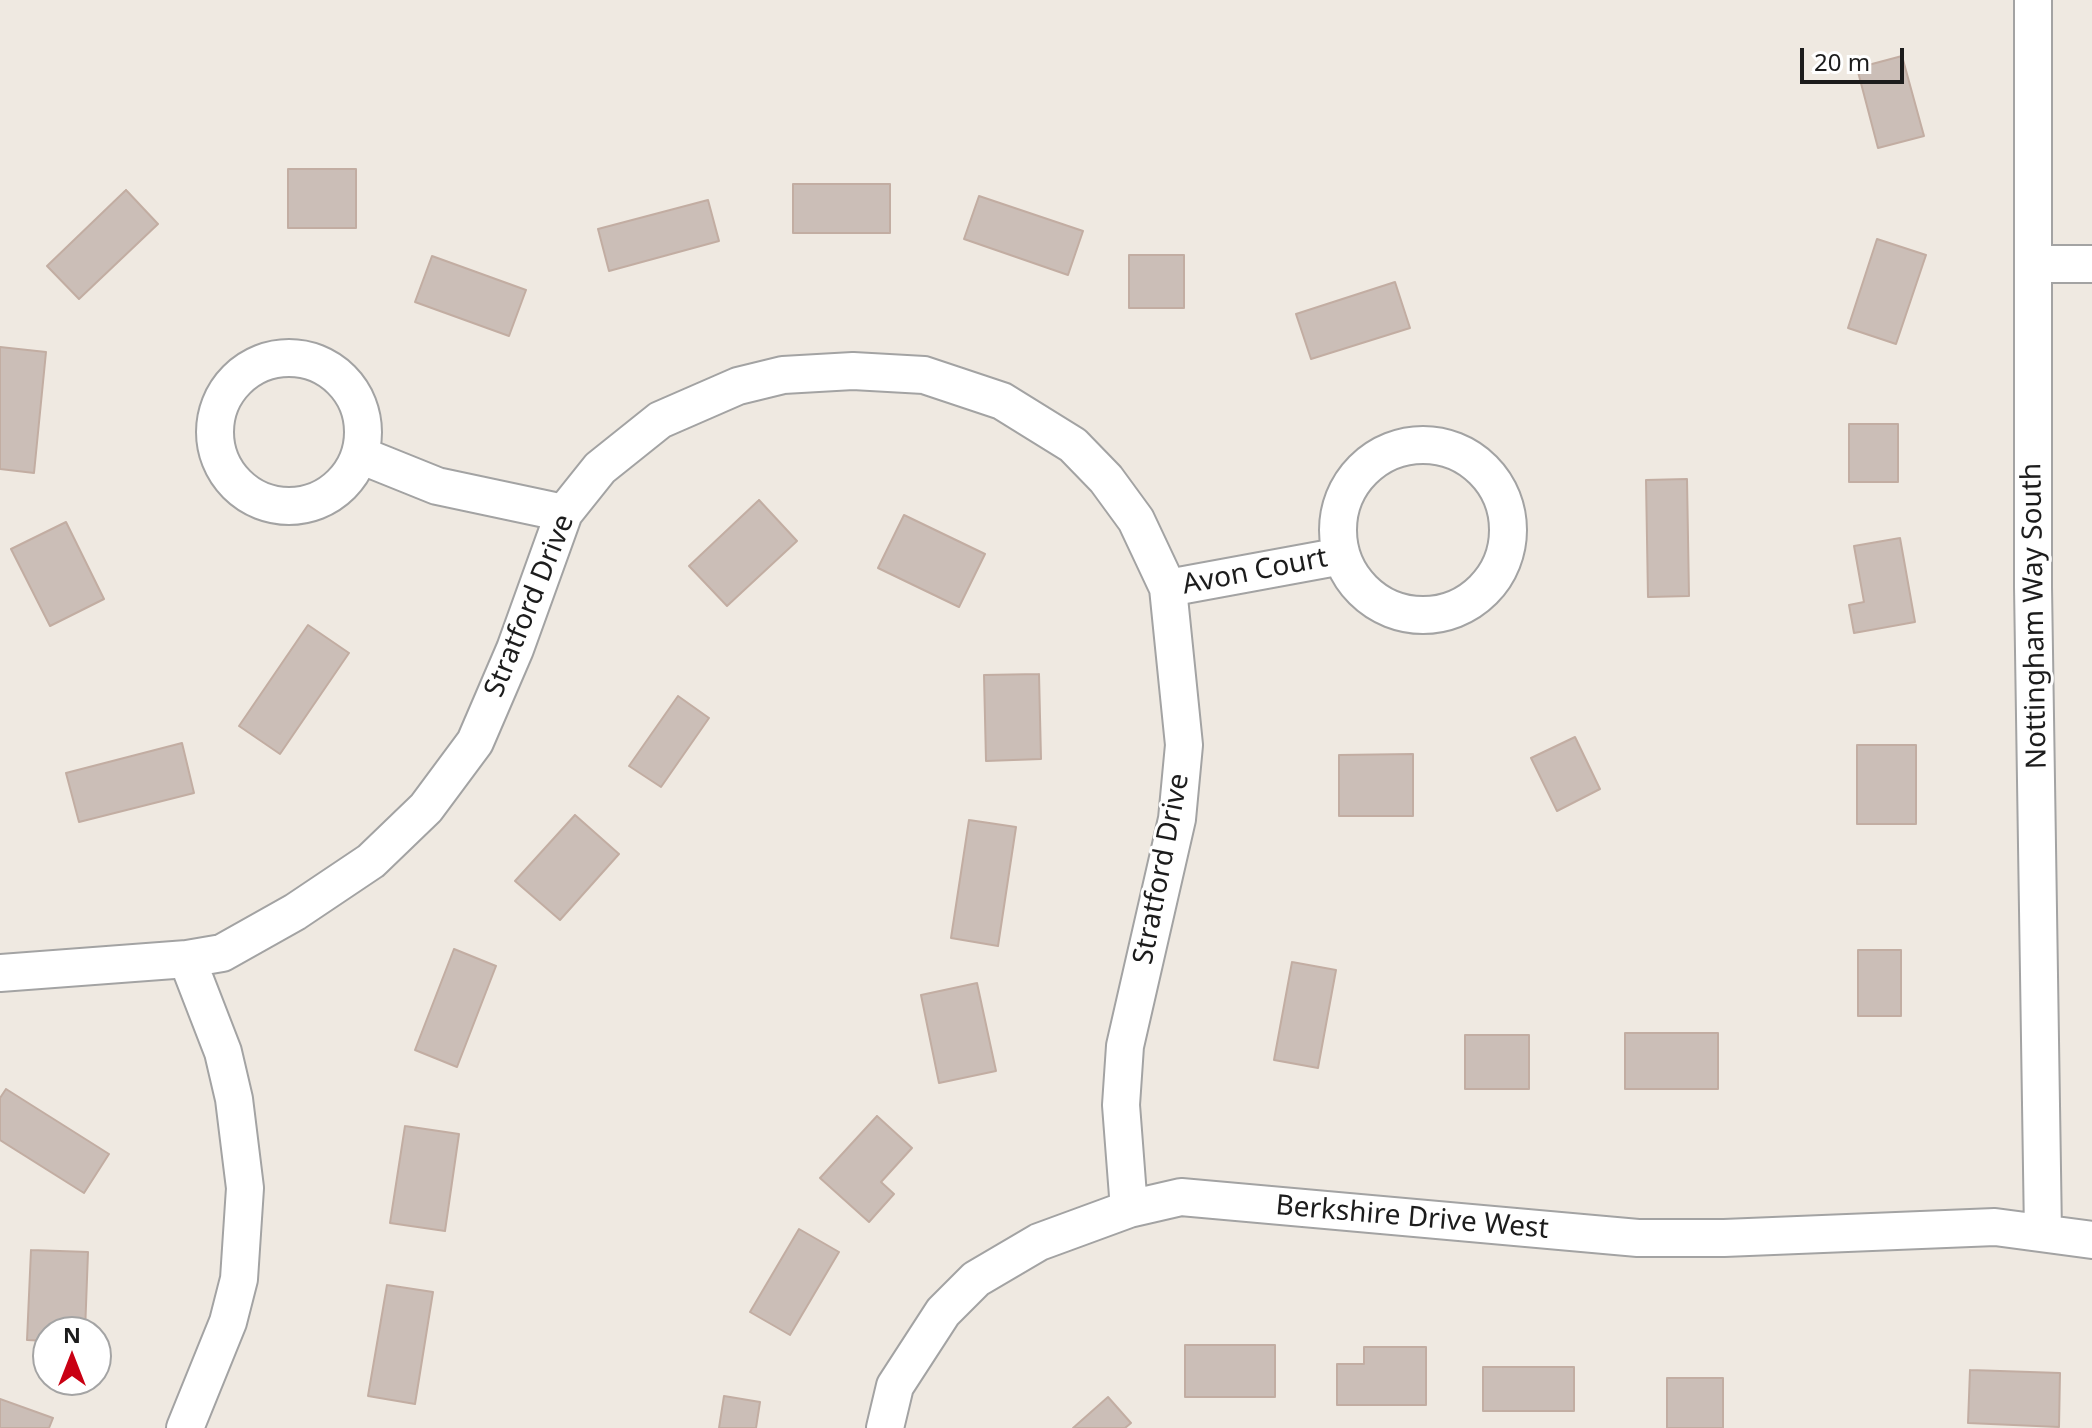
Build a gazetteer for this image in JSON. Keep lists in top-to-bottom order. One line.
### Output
{"streets":{"street":["Avon Court","Stratford Drive","Nottingham Way South","Berkshire Drive West"]},"crossings":[["Avon Court","Stratford Drive"],["Stratford Drive","Berkshire Drive West"],["Nottingham Way South","Berkshire Drive West"]],"scale_bar":"20 m","north":"top"}
